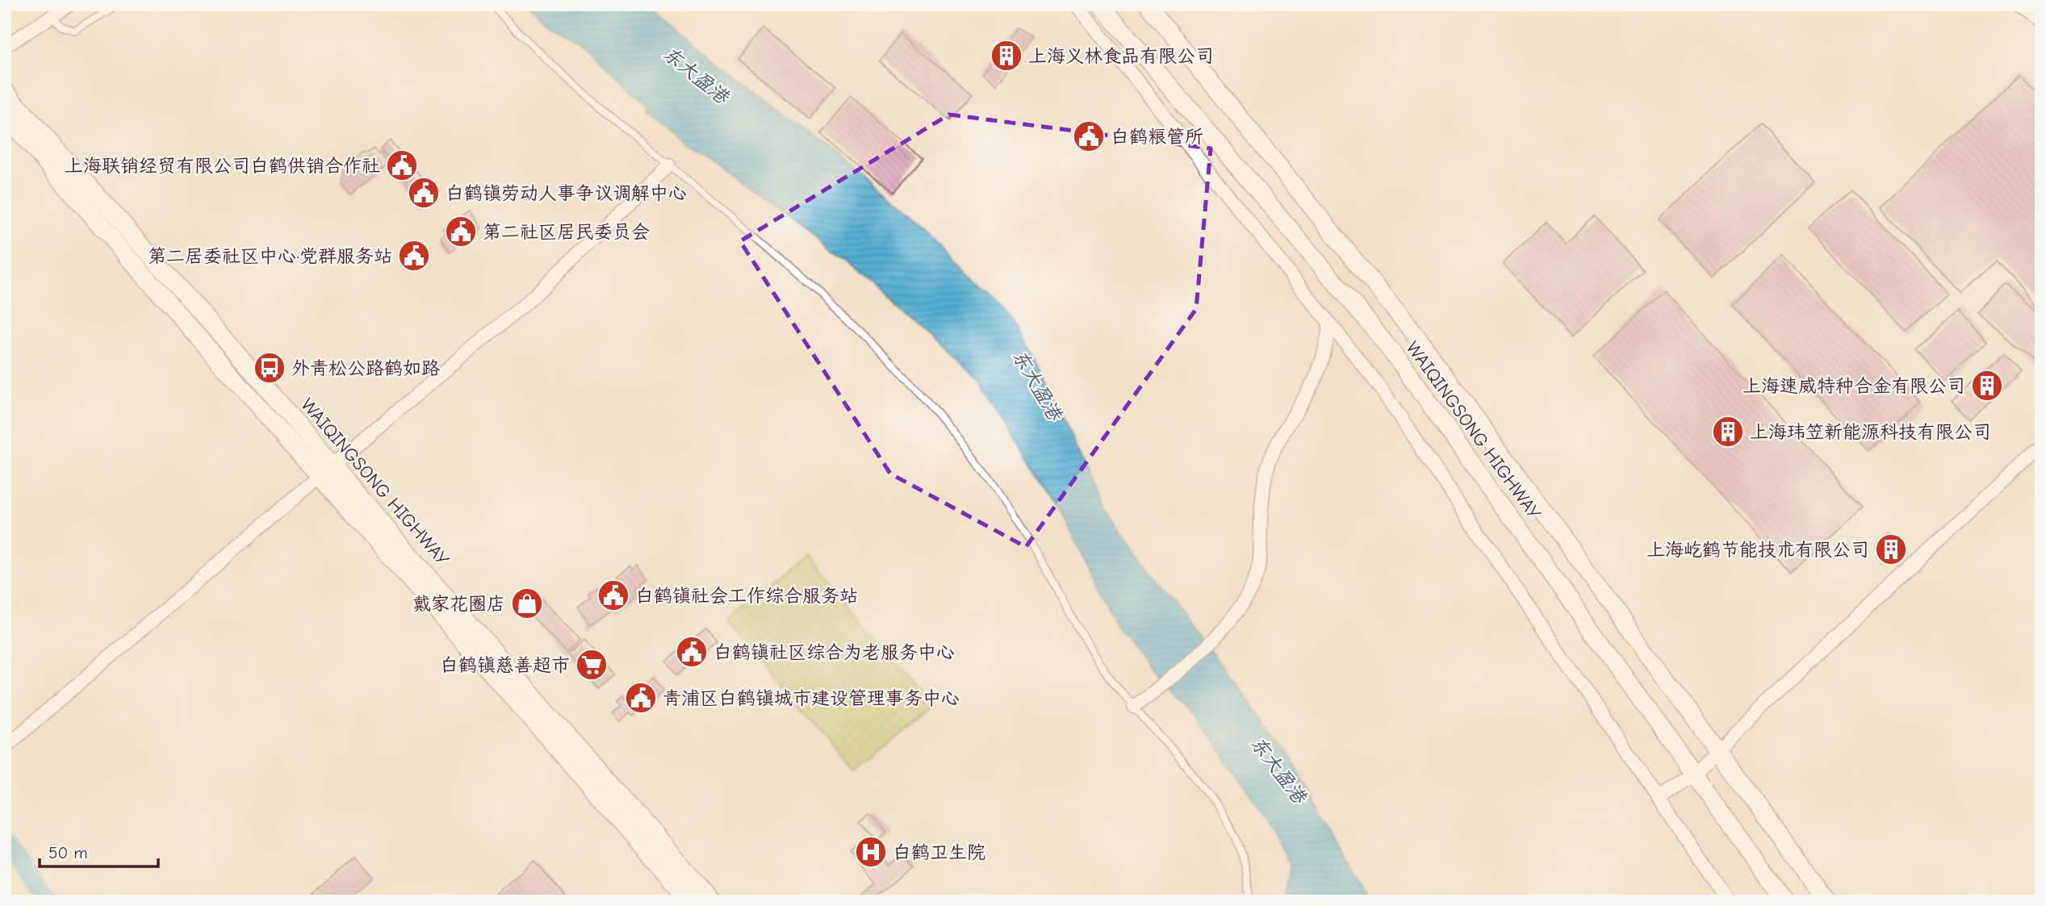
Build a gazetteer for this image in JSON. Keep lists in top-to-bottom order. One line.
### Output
{"streets":{"main road":["WAIQINGSONG HIGHWAY"]},"water":["东大盈港"],"places":{"building":["上海义林食品有限公司","上海速威特种合金有限公司","上海玮笠新能源科技有限公司","上海屹鹤节能技术有限公司"],"public building":["白鹤粮管所","上海联销经贸有限公司白鹤供销合作社","白鹤镇劳动人事争议调解中心","第二社区居民委员会","第二居委社区中心·党群服务站","白鹤镇社会工作综合服务站","白鹤镇社区综合为老服务中心","青浦区白鹤镇城市建设管理事务中心"],"bus stop":["外青松公路鹤如路"],"shop":["戴家花圈店"],"supermarket":["白鹤镇慈善超市"],"hospital":["白鹤卫生院"]},"scale_bar":"50 m"}
